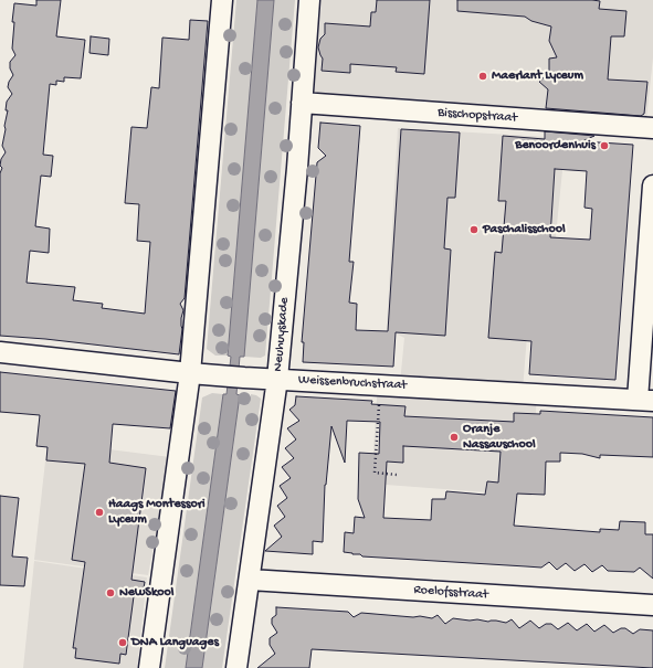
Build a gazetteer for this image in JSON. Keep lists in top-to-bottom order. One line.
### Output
{"streets":{"street":["Bisschopstraat","Neuhuyskade","Weissenbruchstraat","Roelofsstraat"]},"crossings":[["Bisschopstraat","Neuhuyskade"],["Neuhuyskade","Weissenbruchstraat"],["Neuhuyskade","Roelofsstraat"]],"places":["Maerlant Lyceum","Benoordenhuis","Paschalisschool","Oranje Nassauschool","Haags Montessori Lyceum","NewSkool","DNA Languages"]}
